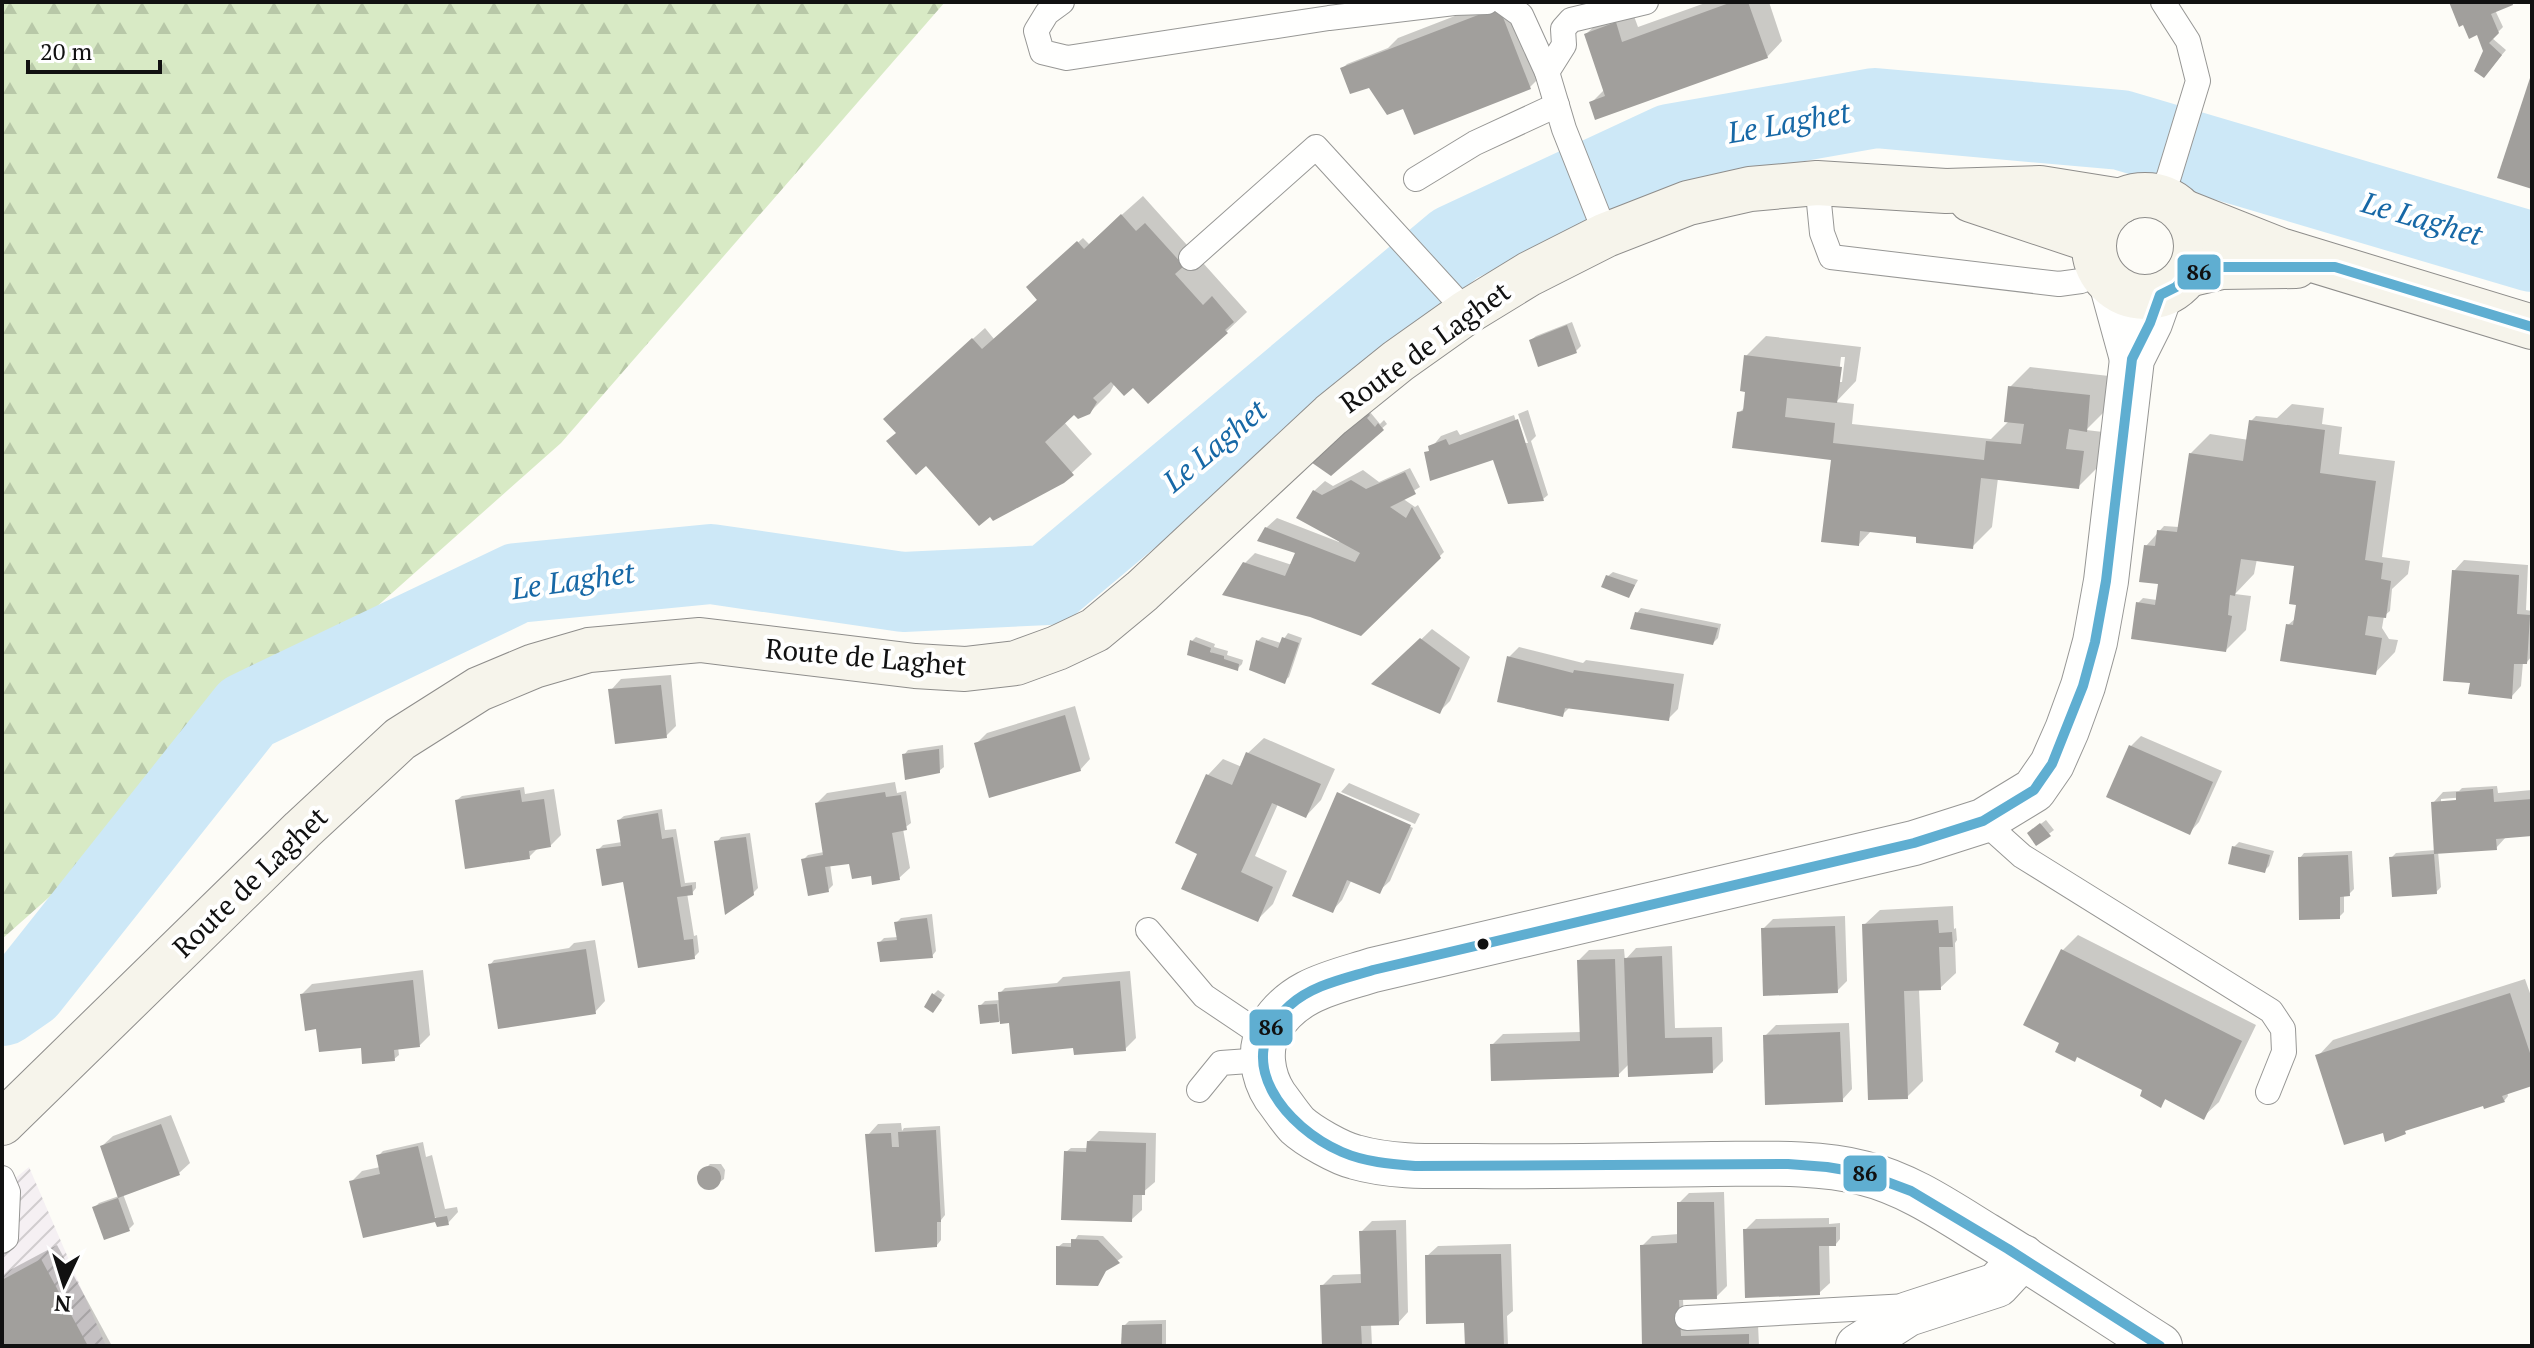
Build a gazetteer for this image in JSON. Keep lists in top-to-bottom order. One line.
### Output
{"streets":{"main road":["Route de Laghet"]},"water":["Le Laghet"],"lines":["transit line 86"],"scale_bar":"20 m","north":"bottom"}
